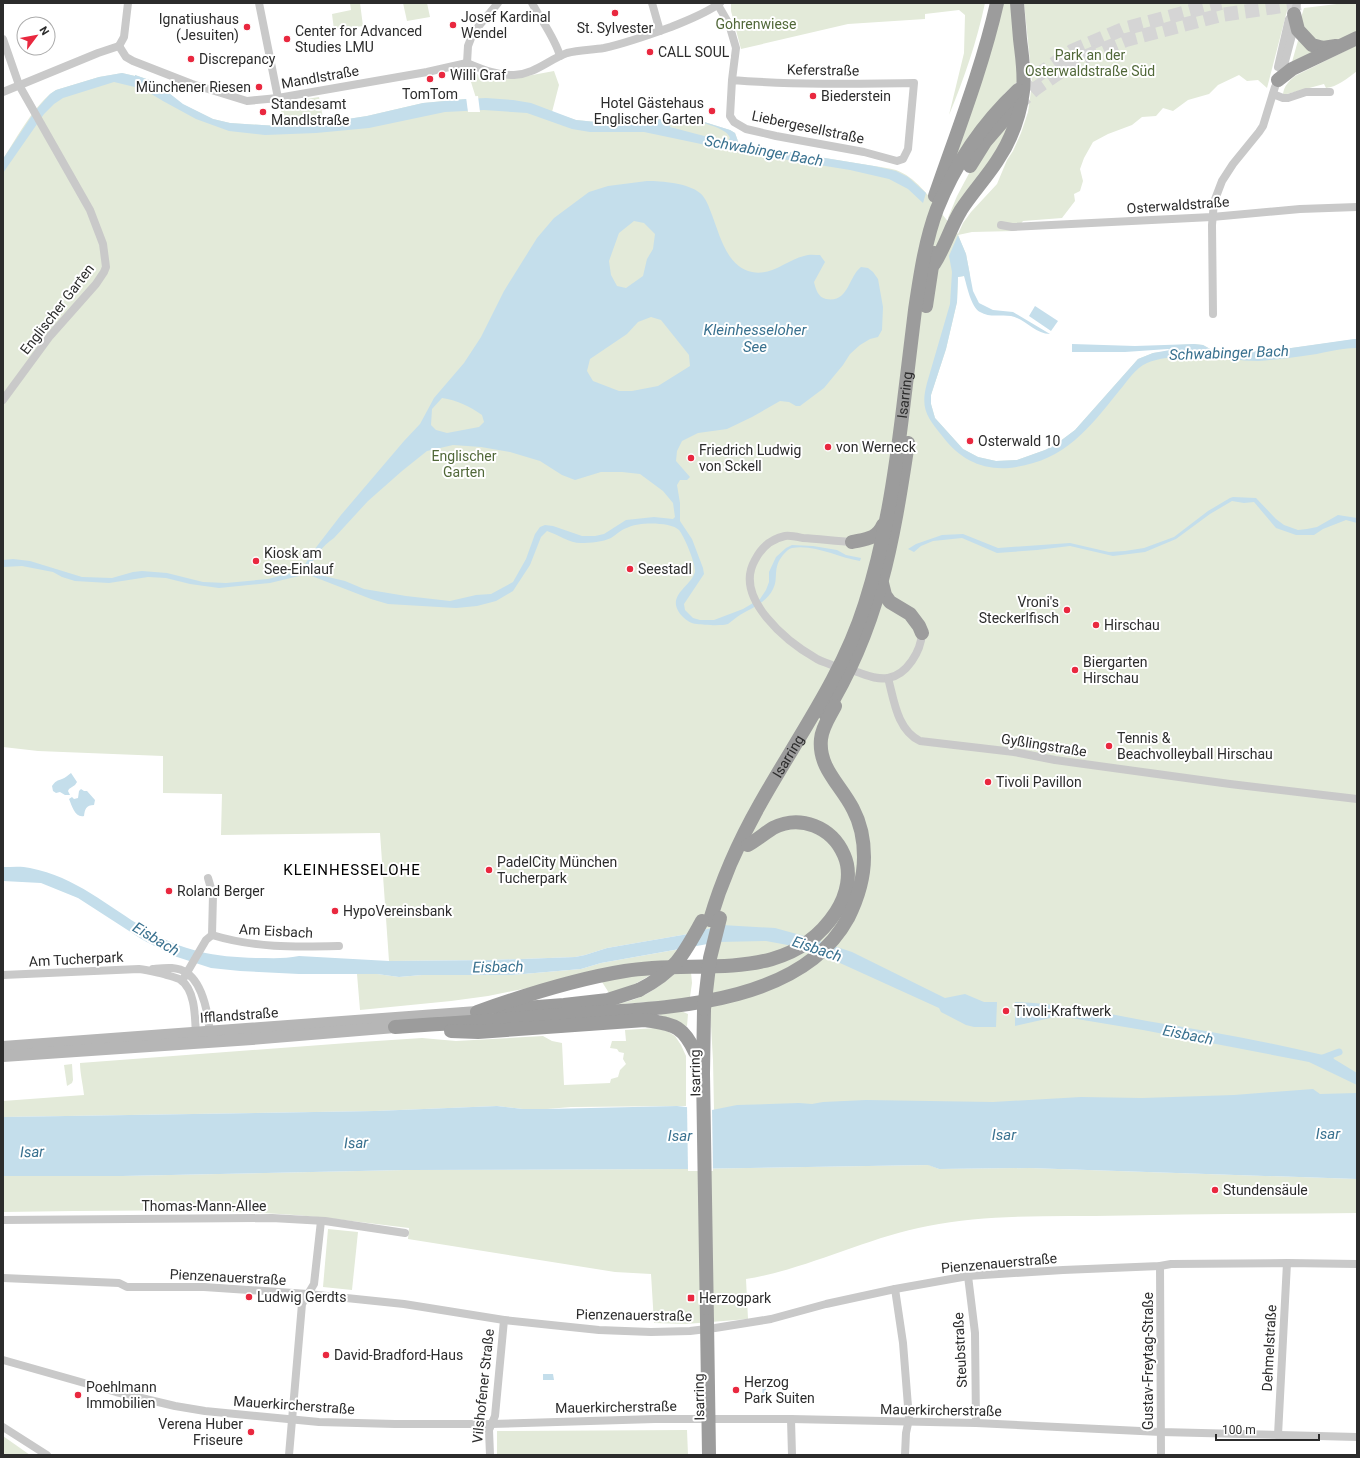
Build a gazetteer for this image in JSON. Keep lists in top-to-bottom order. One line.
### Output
{"streets":{"highway":["Isarring"],"main road":["Ifflandstraße"],"street":["Keferstraße","Mandlstraße","Liebergesellstraße","Osterwaldstraße","Englischer Garten","Gyßlingstraße","Am Eisbach","Am Tucherpark","Thomas-Mann-Allee","Pienzenauerstraße","Dehmelstraße","Steubstraße","Gustav-Freytag-Straße","Vilshofener Straße","Mauerkircherstraße"]},"crossings":[["Keferstraße","Liebergesellstraße"],["Pienzenauerstraße","Dehmelstraße"],["Pienzenauerstraße","Steubstraße"],["Pienzenauerstraße","Gustav-Freytag-Straße"],["Pienzenauerstraße","Vilshofener Straße"],["Dehmelstraße","Mauerkircherstraße"],["Steubstraße","Mauerkircherstraße"],["Gustav-Freytag-Straße","Mauerkircherstraße"],["Vilshofener Straße","Mauerkircherstraße"]],"districts":["KLEINHESSELOHE"],"water":["Schwabinger Bach","Kleinhesseloher See","Eisbach","Isar"],"parks":["Gohrenwiese","Park an der Osterwaldstraße Süd","Englischer Garten"],"places":{"other":["St. Sylvester","Josef Kardinal Wendel","Ignatiushaus (Jesuiten)","Center for Advanced Studies LMU","CALL SOUL","Discrepancy","Willi Graf","TomTom","Münchener Riesen","Biederstein","Hotel Gästehaus Englischer Garten","Standesamt Mandlstraße","Osterwald 10","von Werneck","Friedrich Ludwig von Sckell","Kiosk am See-Einlauf","Seestadl","Vroni's Steckerlfisch","Hirschau","Biergarten Hirschau","Tennis & Beachvolleyball Hirschau","Tivoli Pavillon","PadelCity München Tucherpark","Roland Berger","HypoVereinsbank","Tivoli-Kraftwerk","Stundensäule","Ludwig Gerdts","David-Bradford-Haus","Herzog Park Suiten","Poehlmann Immobilien","Verena Huber Friseure"],"transit":["Herzogpark"]},"scale_bar":"100 m","north":"top right"}
